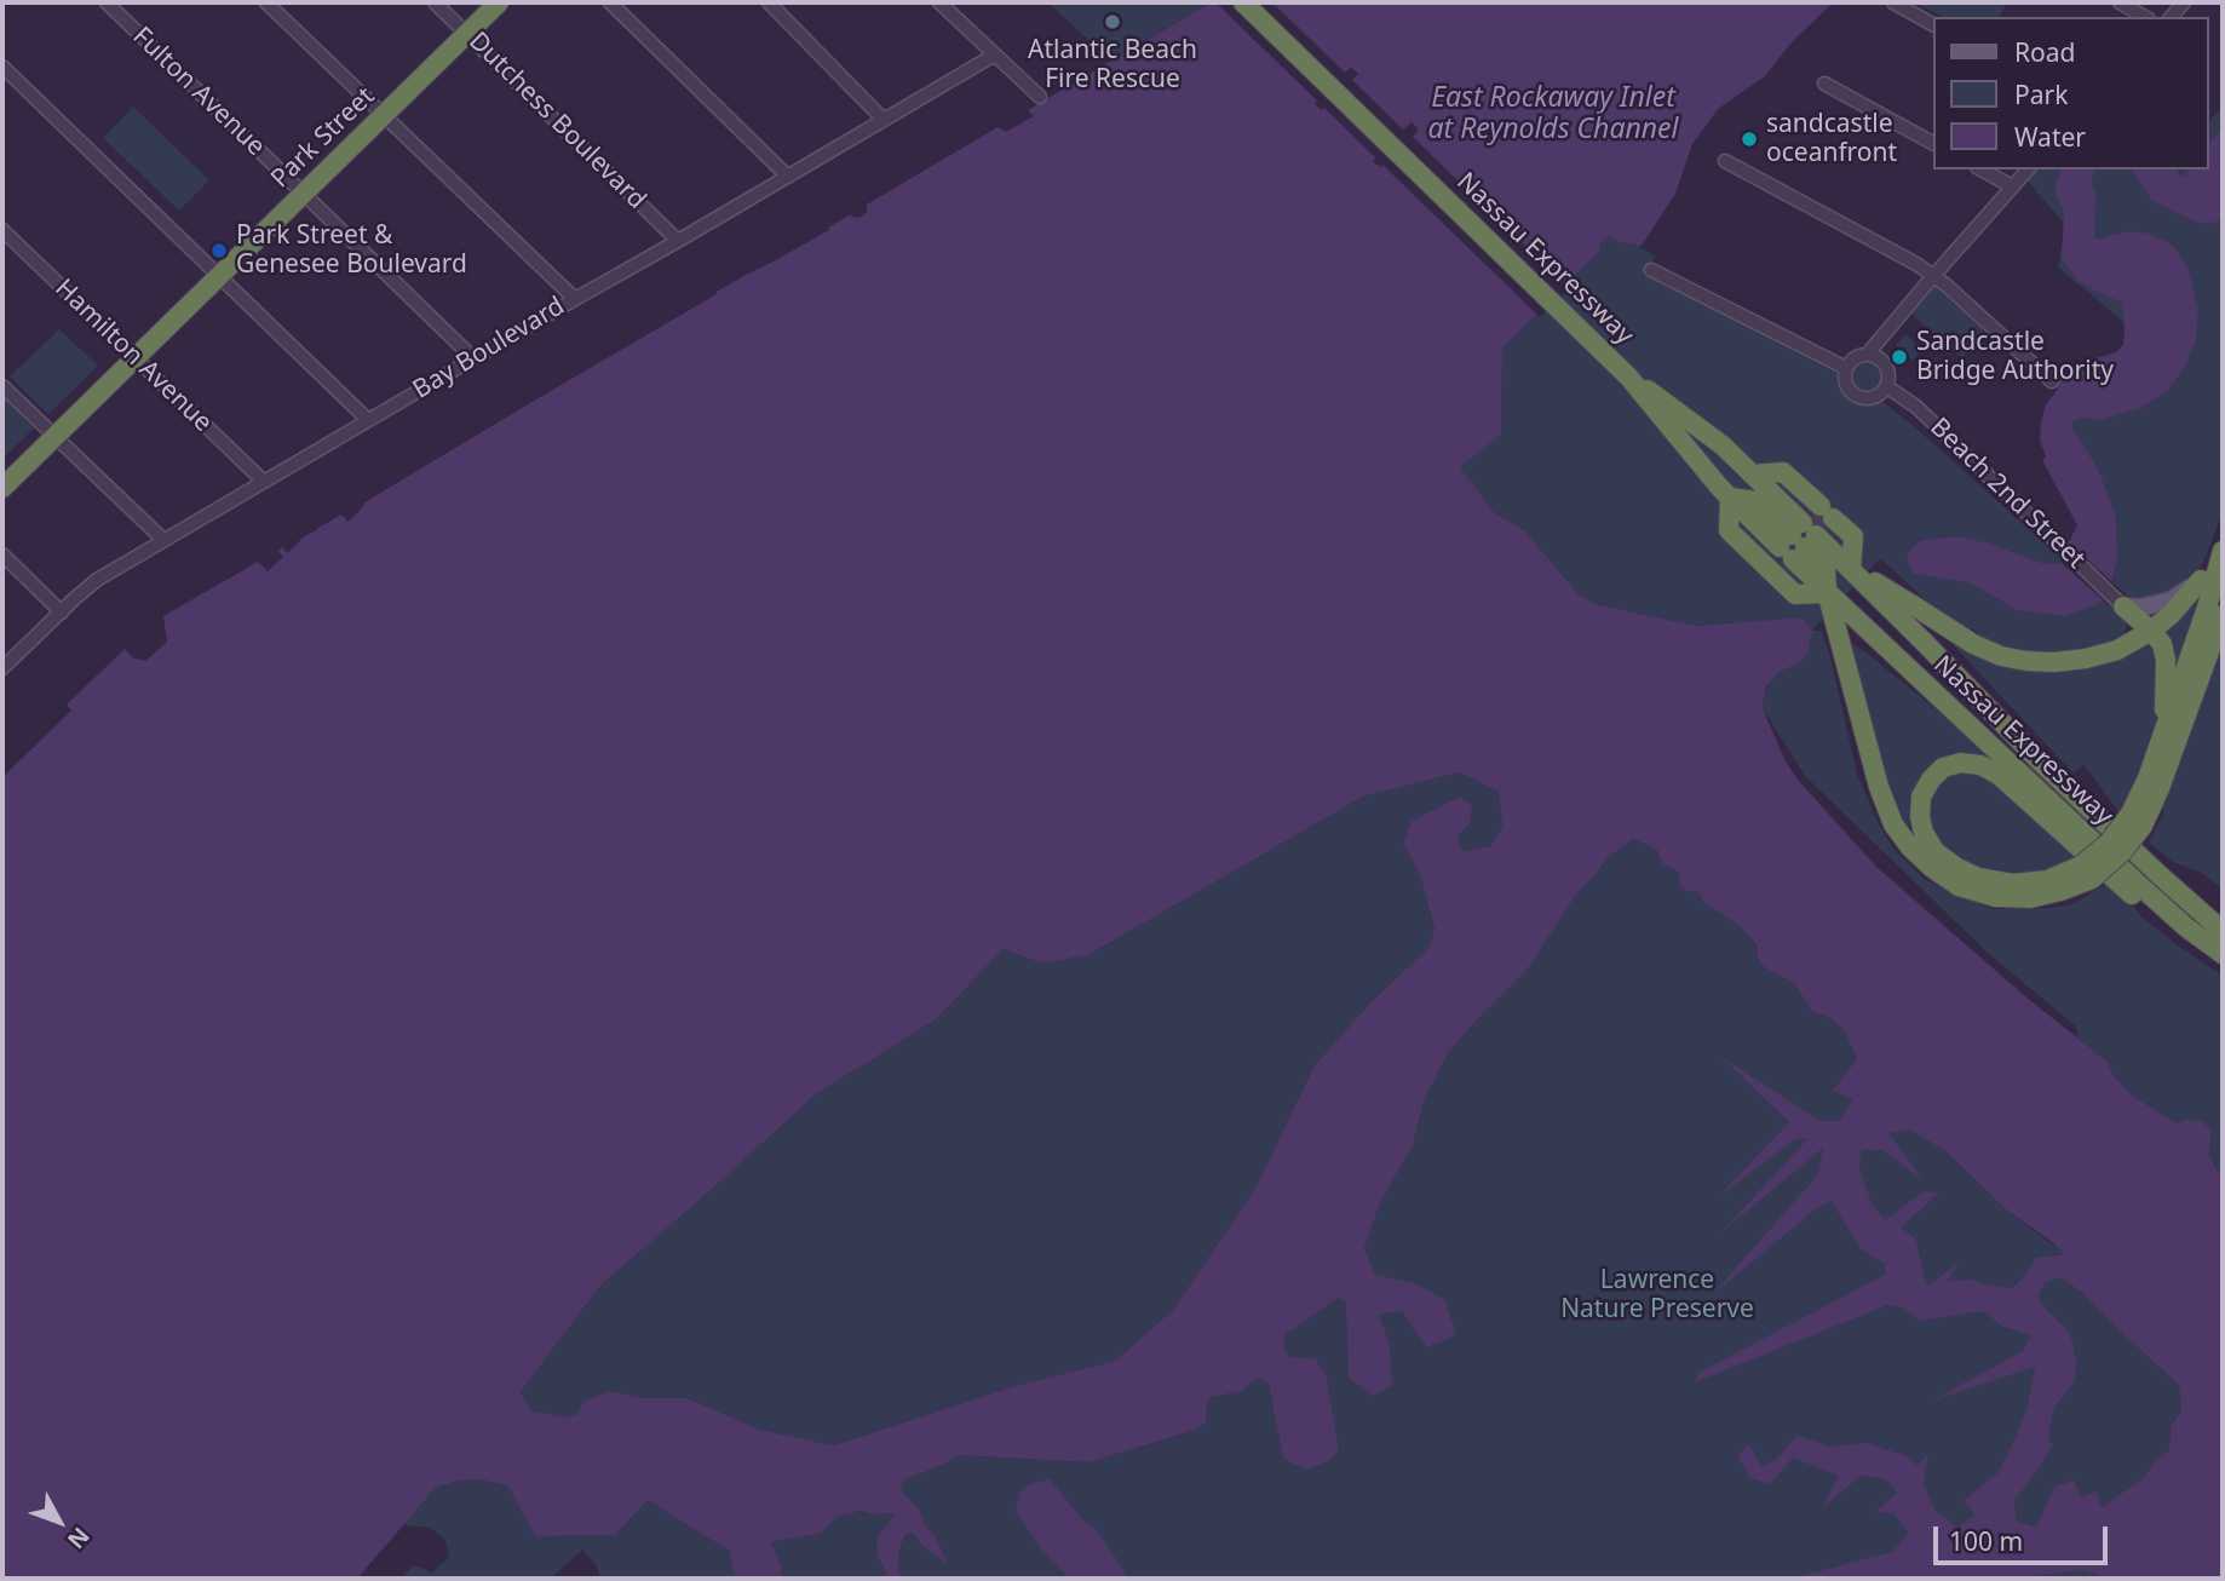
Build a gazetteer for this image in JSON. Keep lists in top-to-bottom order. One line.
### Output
{"streets":{"highway":["Park Street","Nassau Expressway"],"street":["Fulton Avenue","Dutchess Boulevard","Bay Boulevard","Hamilton Avenue","Beach 2nd Street"]},"crossings":[["Fulton Avenue","Park Street"],["Fulton Avenue","Bay Boulevard"],["Dutchess Boulevard","Park Street"],["Dutchess Boulevard","Bay Boulevard"],["Park Street","Hamilton Avenue"],["Bay Boulevard","Hamilton Avenue"]],"water":["East Rockaway Inlet at Reynolds Channel"],"parks":["Lawrence Nature Preserve"],"places":["Atlantic Beach Fire Rescue","sandcastle oceanfront","Park Street & Genesee Boulevard","Sandcastle Bridge Authority"],"legend":["Road","Park","Water"],"scale_bar":"100 m","north":"bottom right"}
